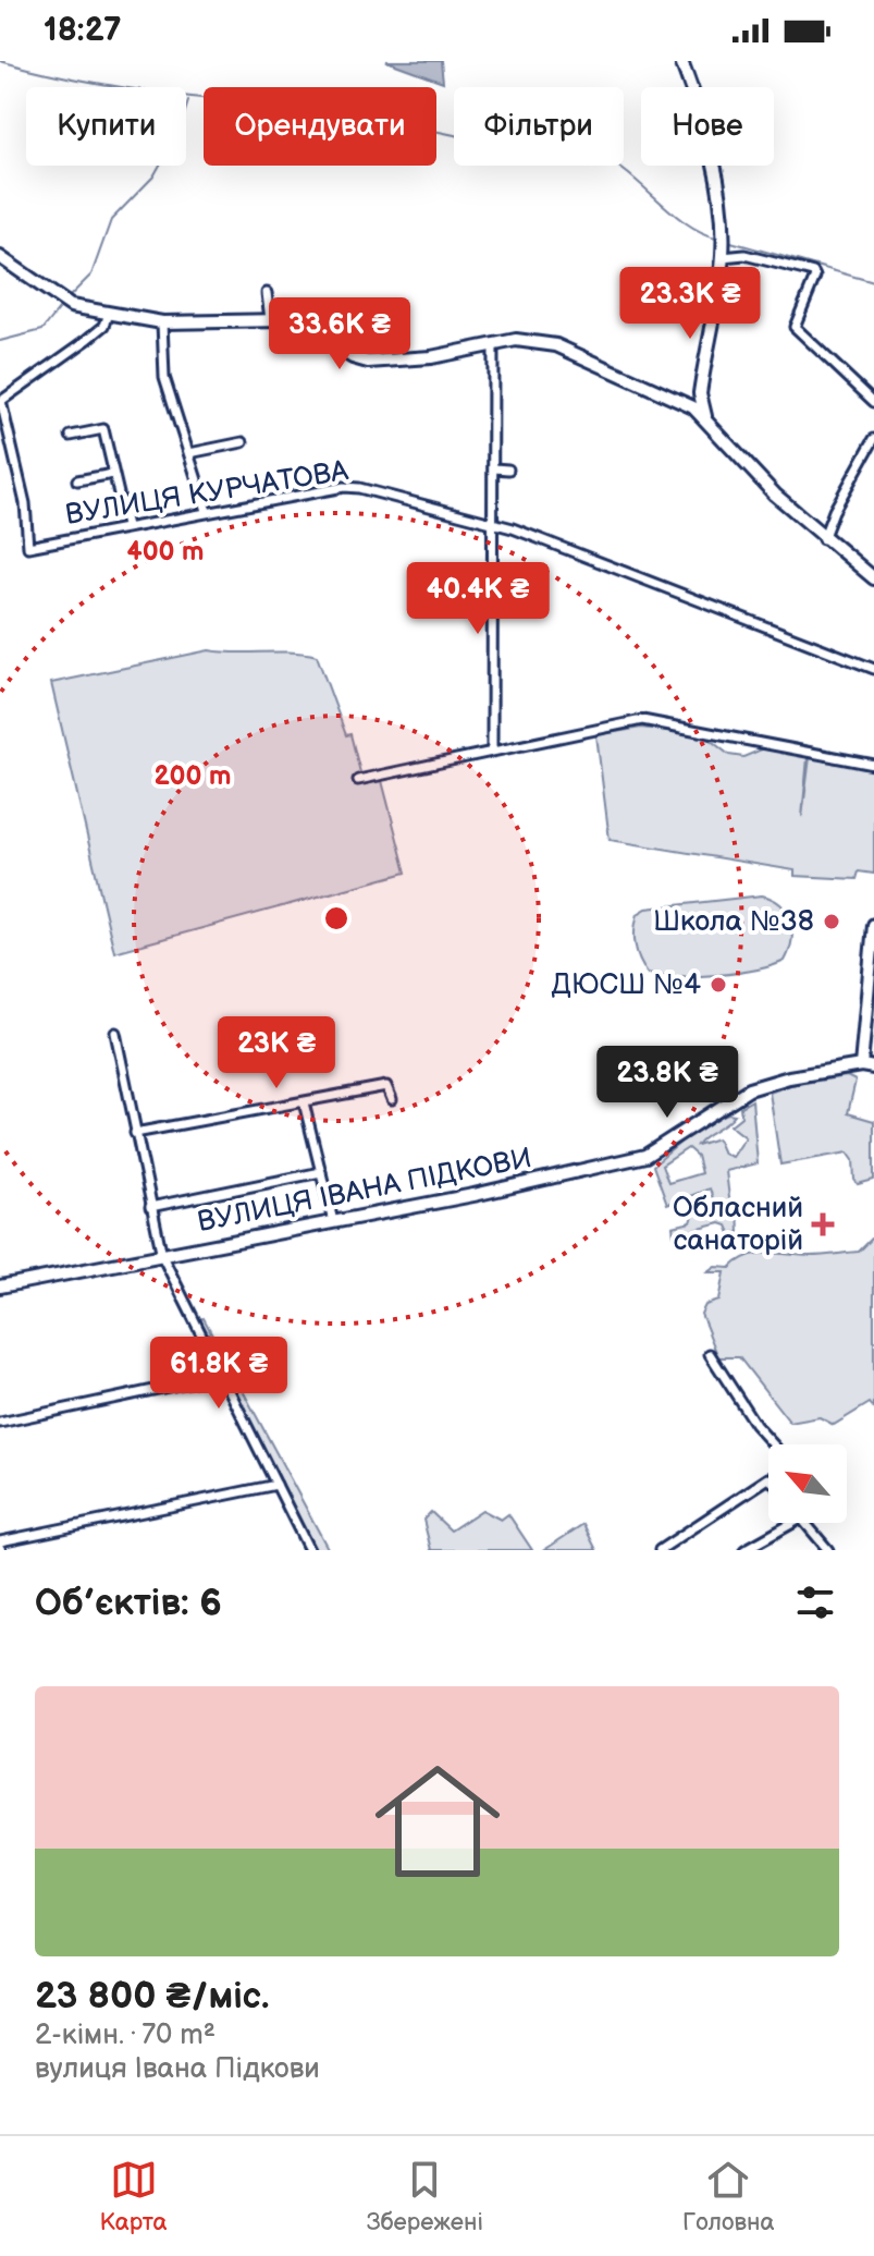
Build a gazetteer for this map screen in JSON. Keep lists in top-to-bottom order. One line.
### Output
{"streets":{"street":["ВУЛИЦЯ КУРЧАТОВА","ВУЛИЦЯ ІВАНА ПІДКОВИ"]},"places":{"other":["Школа №38","ДЮСШ №4"],"health":["Обласний санаторій"]},"north":"top left","page":{"status":"18:27","chip":["Купити","Орендувати","Фільтри","Нове"],"price":["23.3K ₴","33.6K ₴","40.4K ₴","23K ₴","23.8K ₴","61.8K ₴"],"heading":"Об’єктів: 6","list":[{"name":"23 800 ₴/міс.","note":"2-кімн. · 70 m² · вулиця Івана Підкови"}],"tabs":["Карта","Збережені","Головна"]},"rings":["400 m","200 m"]}
